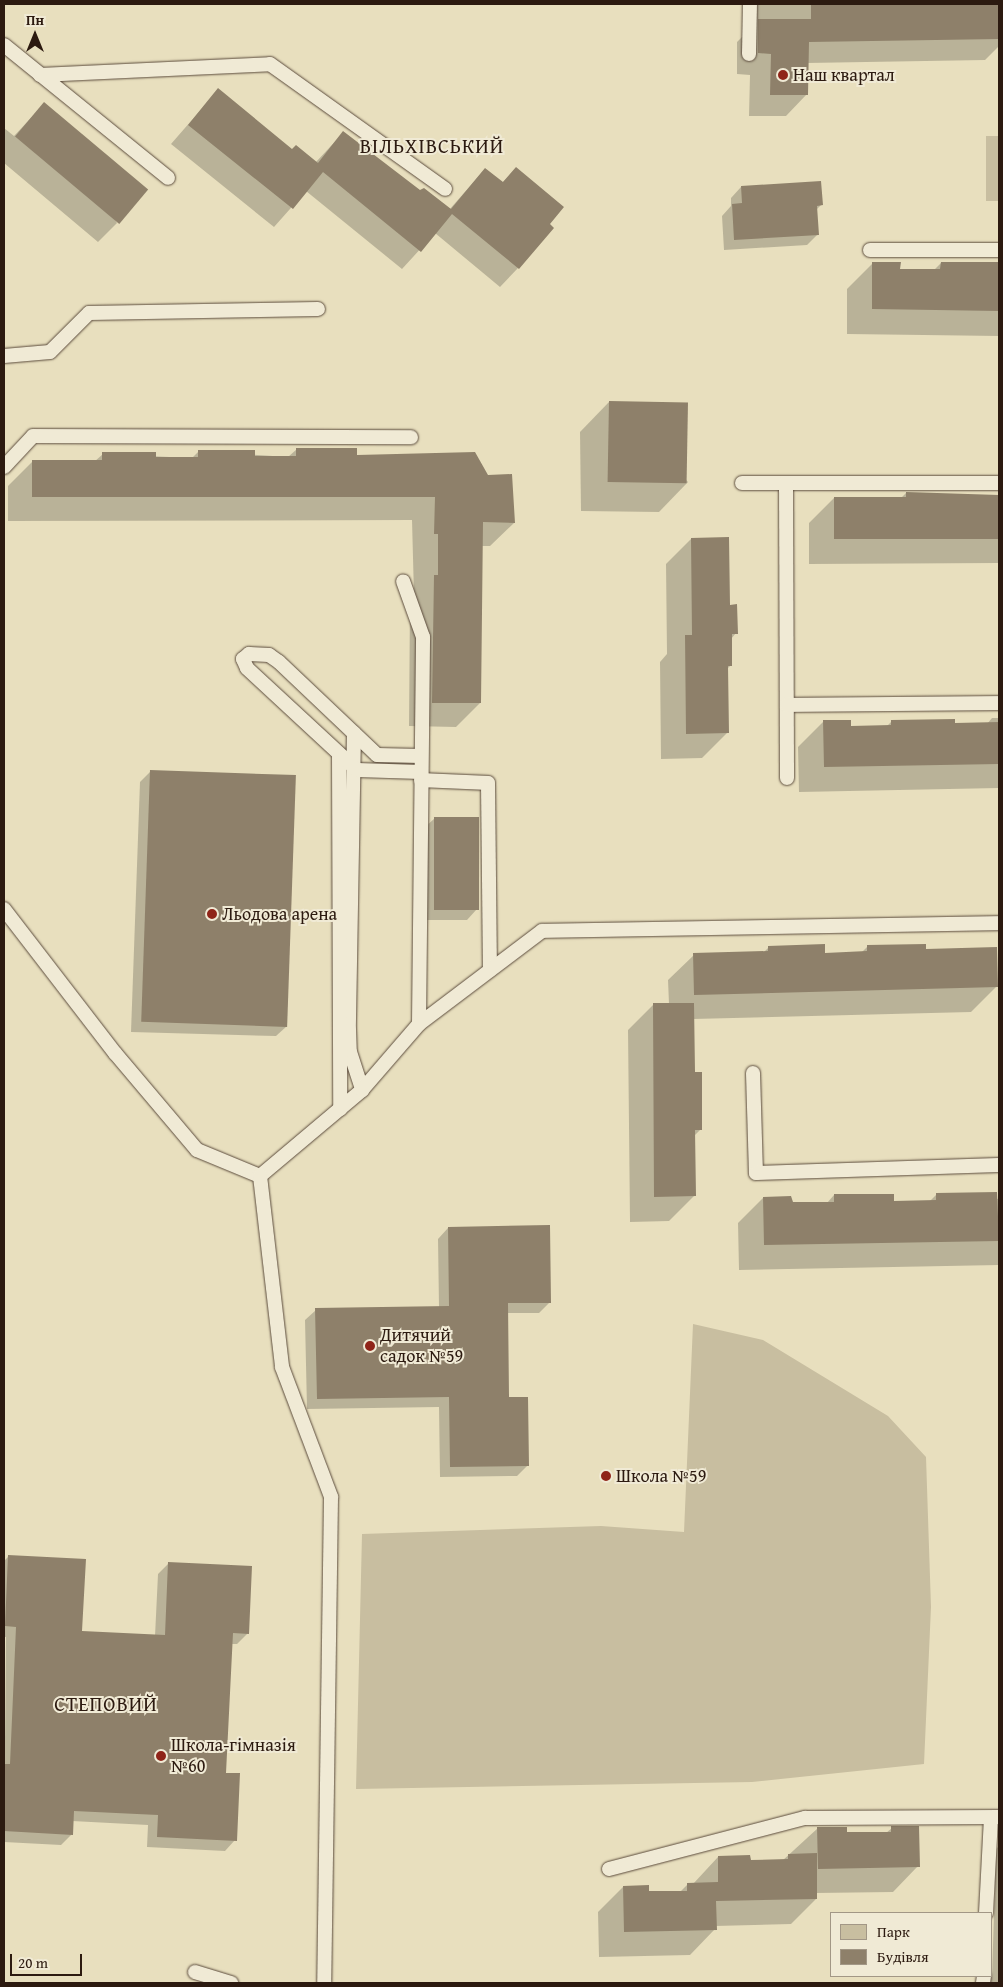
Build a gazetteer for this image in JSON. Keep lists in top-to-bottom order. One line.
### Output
{"districts":["ВІЛЬХІВСЬКИЙ","СТЕПОВИЙ"],"places":["Наш квартал","Льодова арена","Дитячий садок №59","Школа №59","Школа-гімназія №60"],"legend":["Парк","Будівля"],"scale_bar":"20 m","north":"top"}
